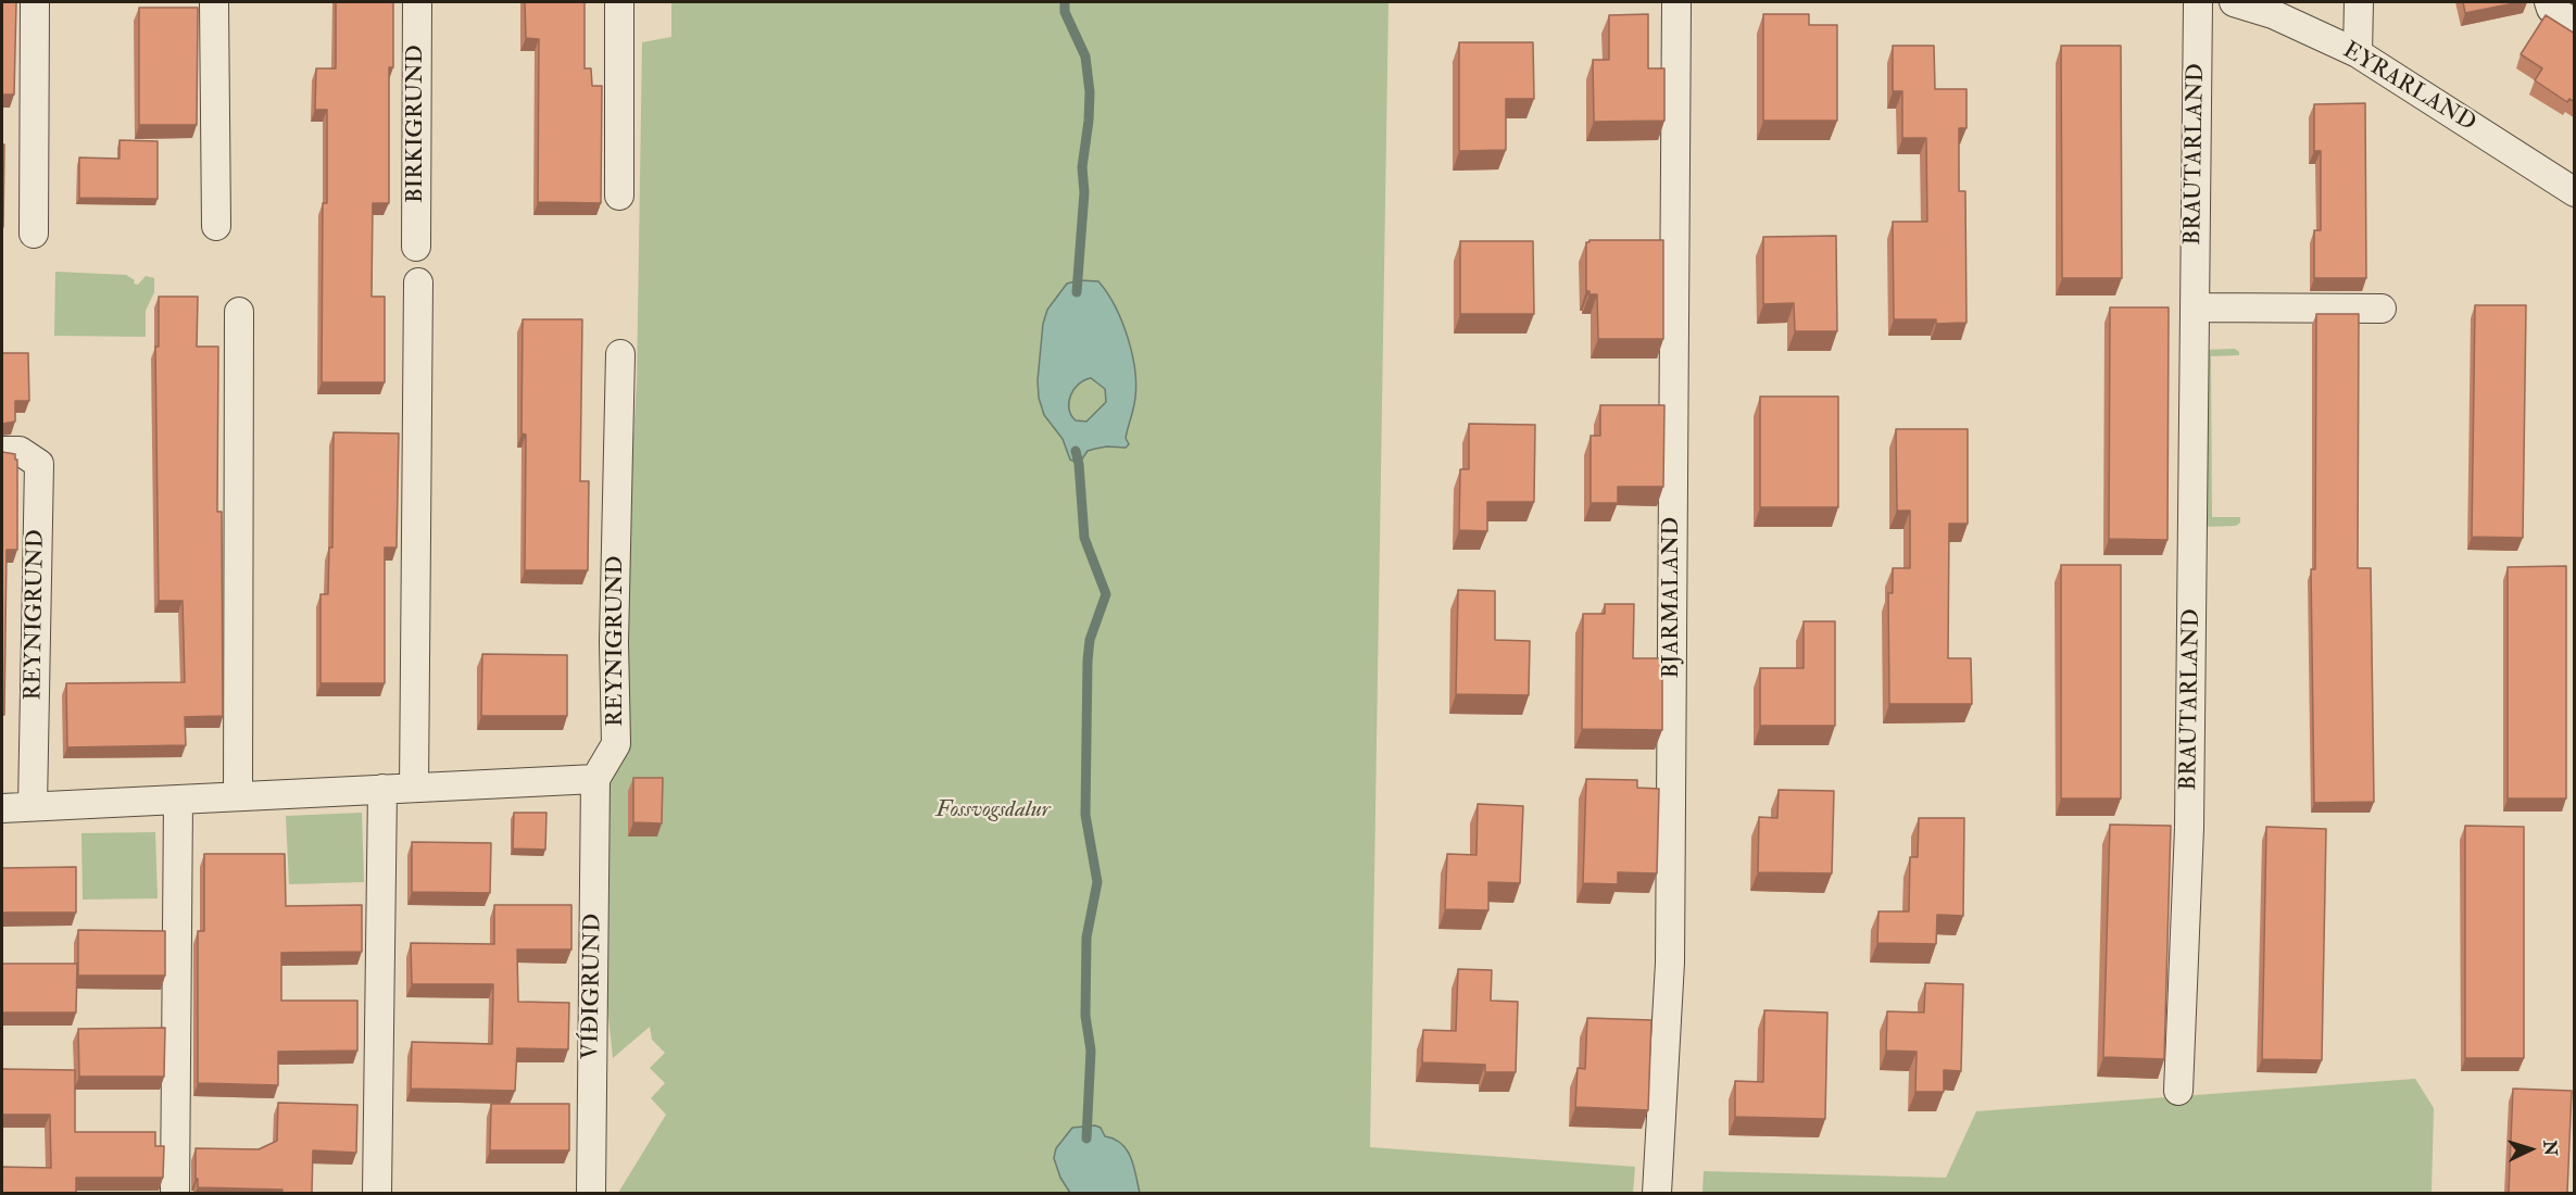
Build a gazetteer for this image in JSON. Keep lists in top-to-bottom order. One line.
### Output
{"streets":{"street":["EYRARLAND","BIRKIGRUND","BRAUTARLAND","BJARMALAND","REYNIGRUND","VÍÐIGRUND"]},"crossings":[["REYNIGRUND","VÍÐIGRUND"]],"parks":["Fossvogsdalur"],"north":"right"}
